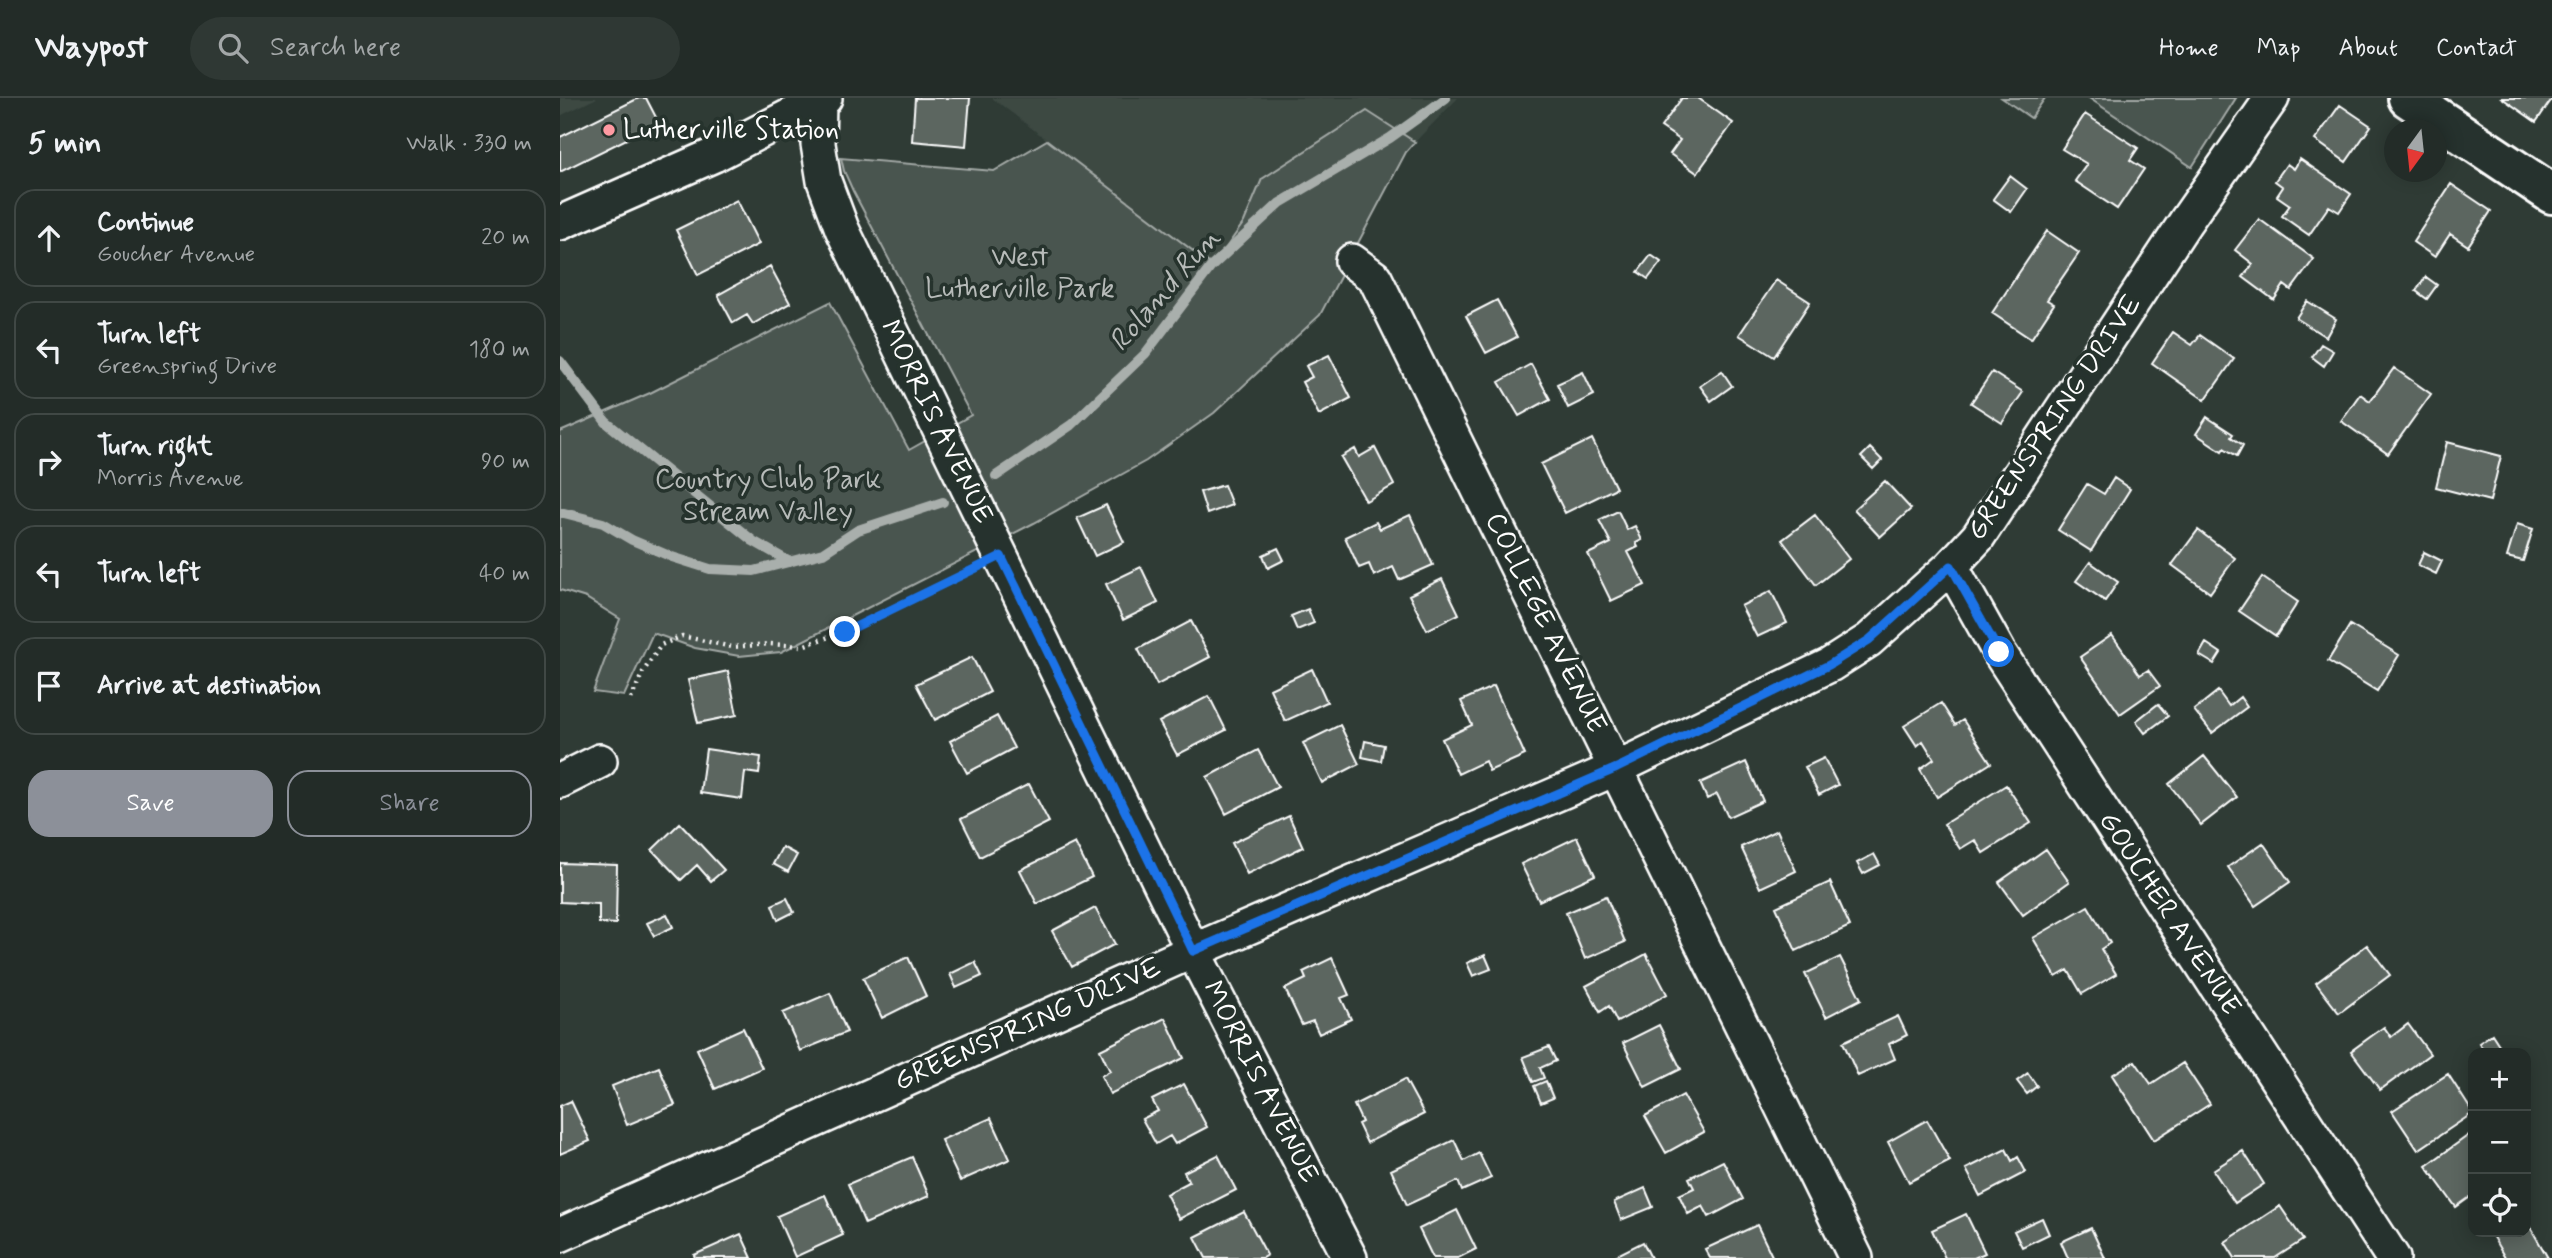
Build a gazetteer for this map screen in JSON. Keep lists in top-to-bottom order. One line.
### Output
{"streets":{"street":["GREENSPRING DRIVE","MORRIS AVENUE","COLLEGE AVENUE","GOUCHER AVENUE"]},"crossings":[["GREENSPRING DRIVE","MORRIS AVENUE"],["GREENSPRING DRIVE","COLLEGE AVENUE"],["GREENSPRING DRIVE","GOUCHER AVENUE"]],"water":["Roland Run"],"parks":["West Lutherville Park","Country Club Park Stream Valley"],"places":["Lutherville Station"],"north":"bottom","page":{"header":"Waypost","search":"Search here","nav":["Home","Map","About","Contact"],"heading":["5 min","Walk · 330 m"],"list":[["Continue","Goucher Avenue","20 m"],["Turn left","Greenspring Drive","180 m"],["Turn right","Morris Avenue","90 m"],["Turn left","40 m"],"Arrive at destination"],"buttons":["Save","Share"],"map_buttons":["+","−"]}}
